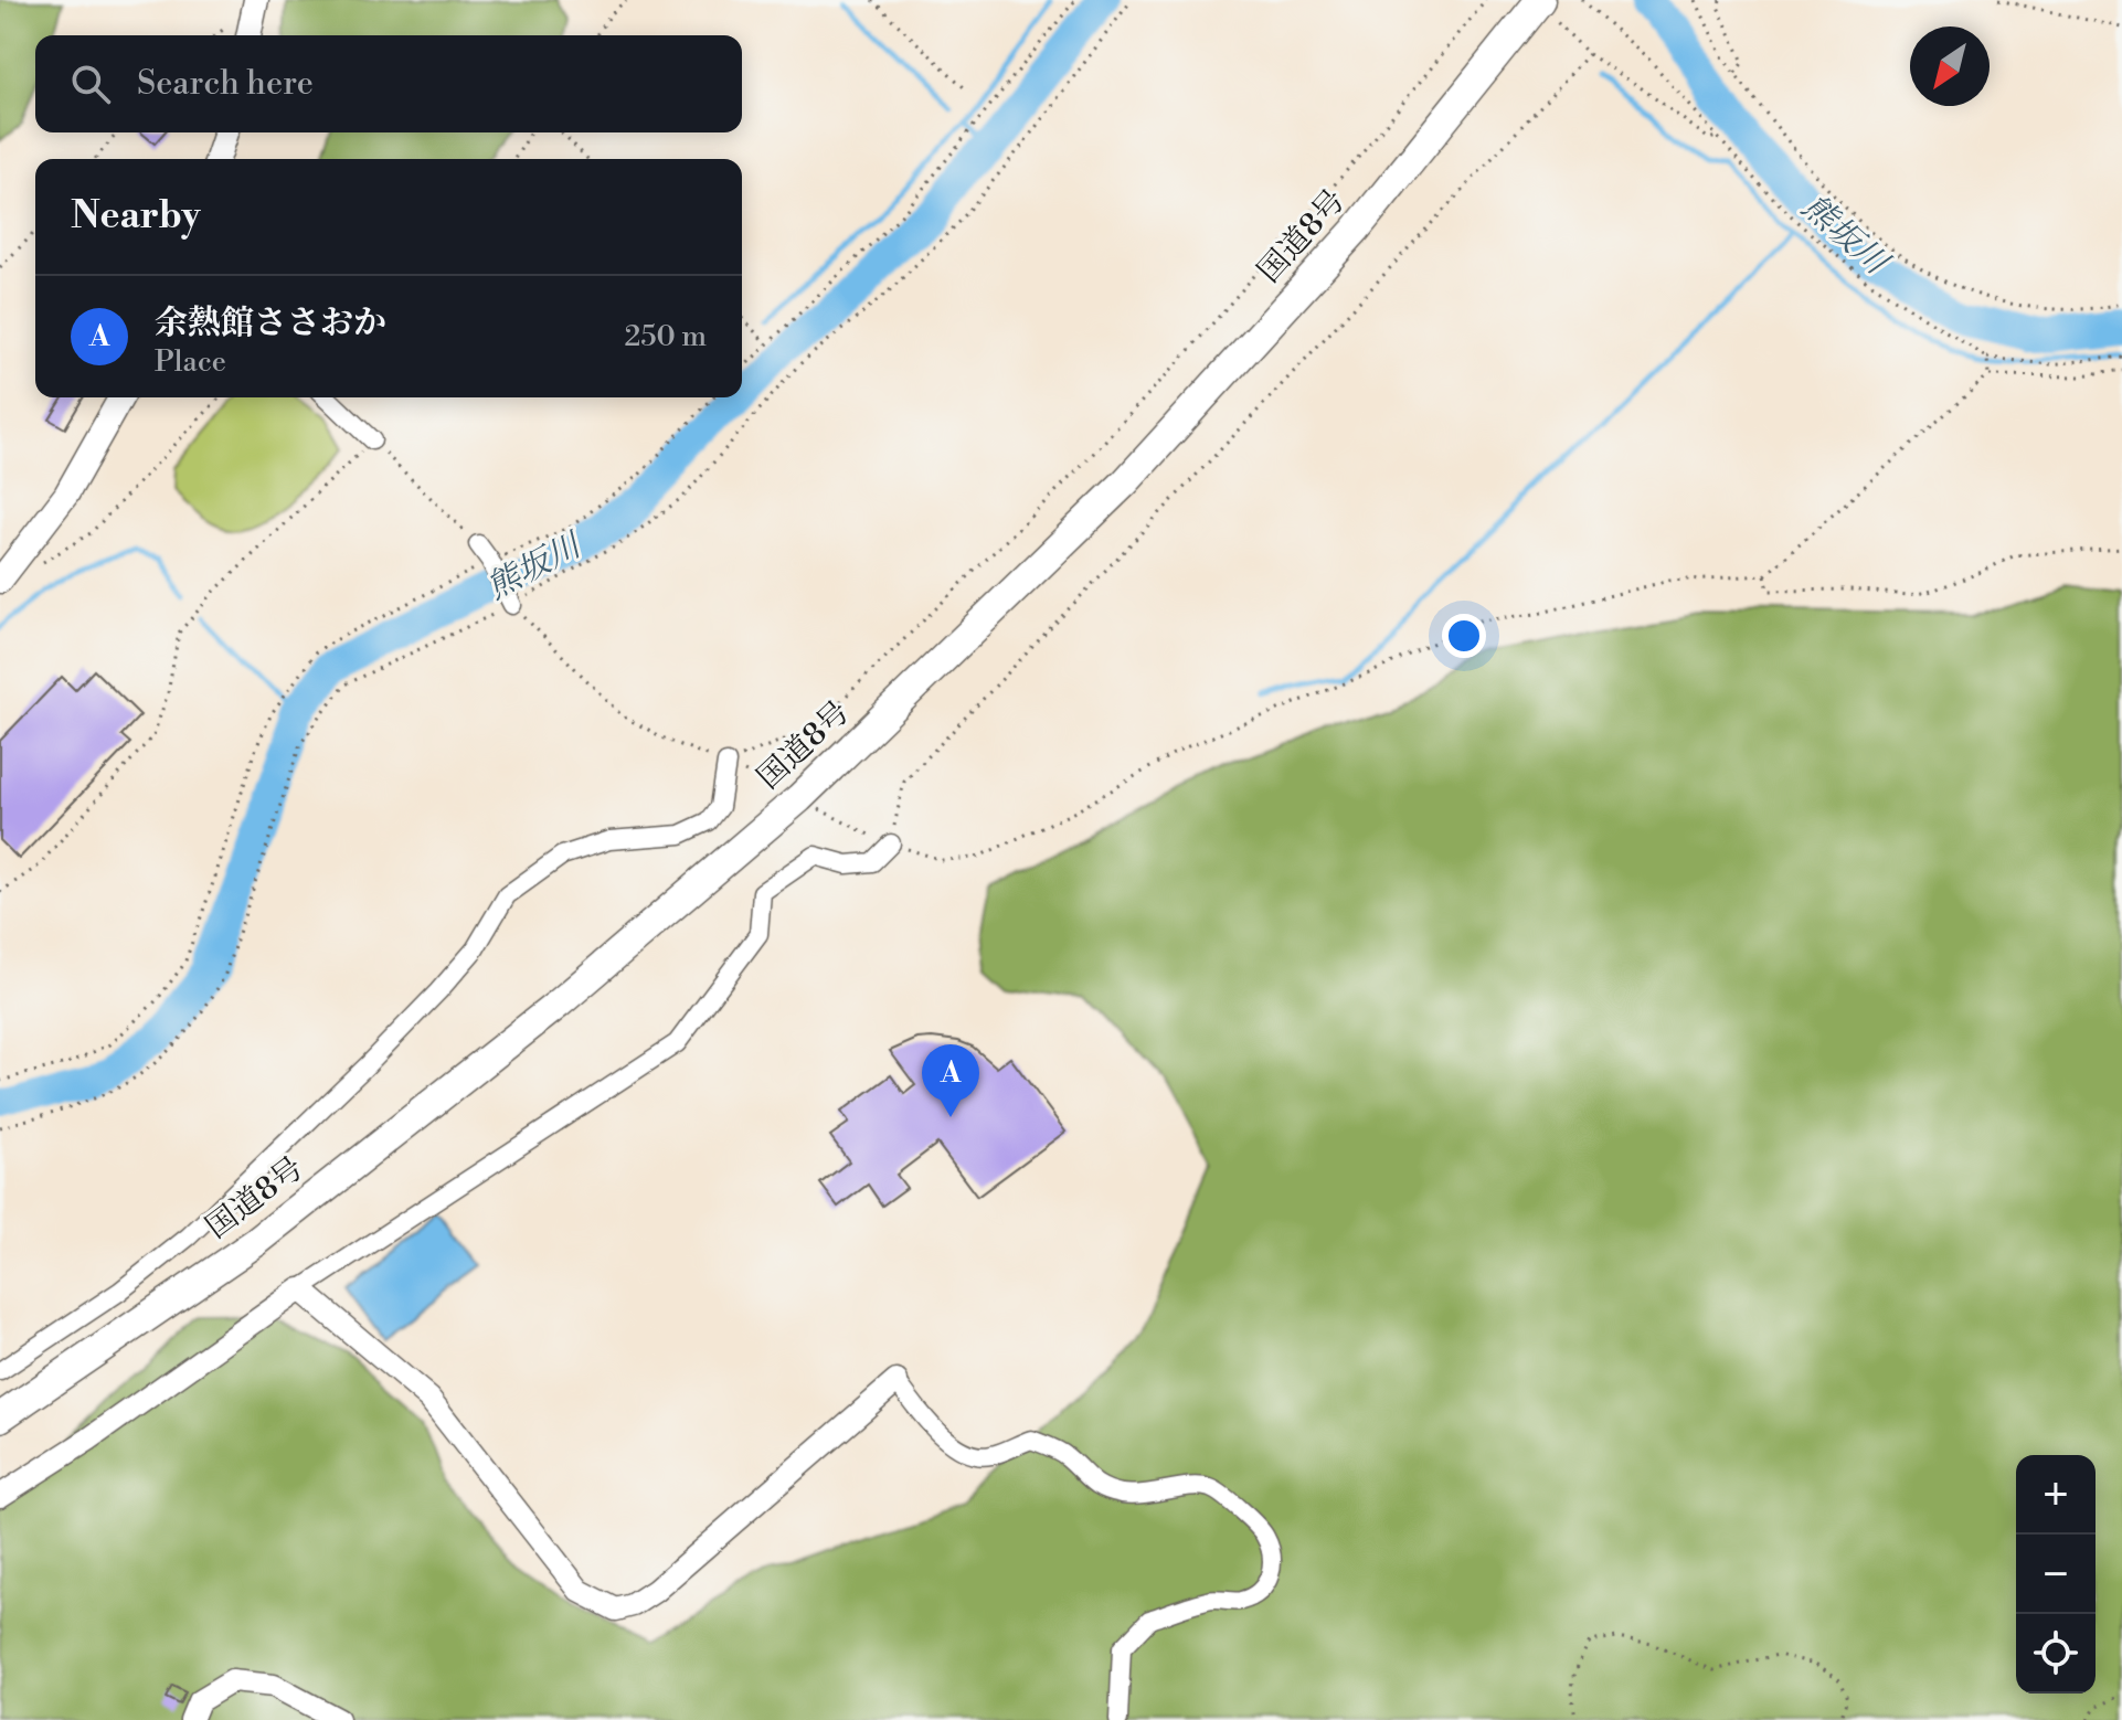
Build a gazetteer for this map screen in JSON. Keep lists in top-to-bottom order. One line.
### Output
{"streets":{"highway":["国道8号"]},"water":["熊坂川"],"north":"bottom left","page":{"search":"Search here","heading":"Nearby","list":[{"mark":"A","name":"余熱館ささおか","note":"Place","value":"250 m"}],"pins":"A","map_buttons":["+","−"]}}
